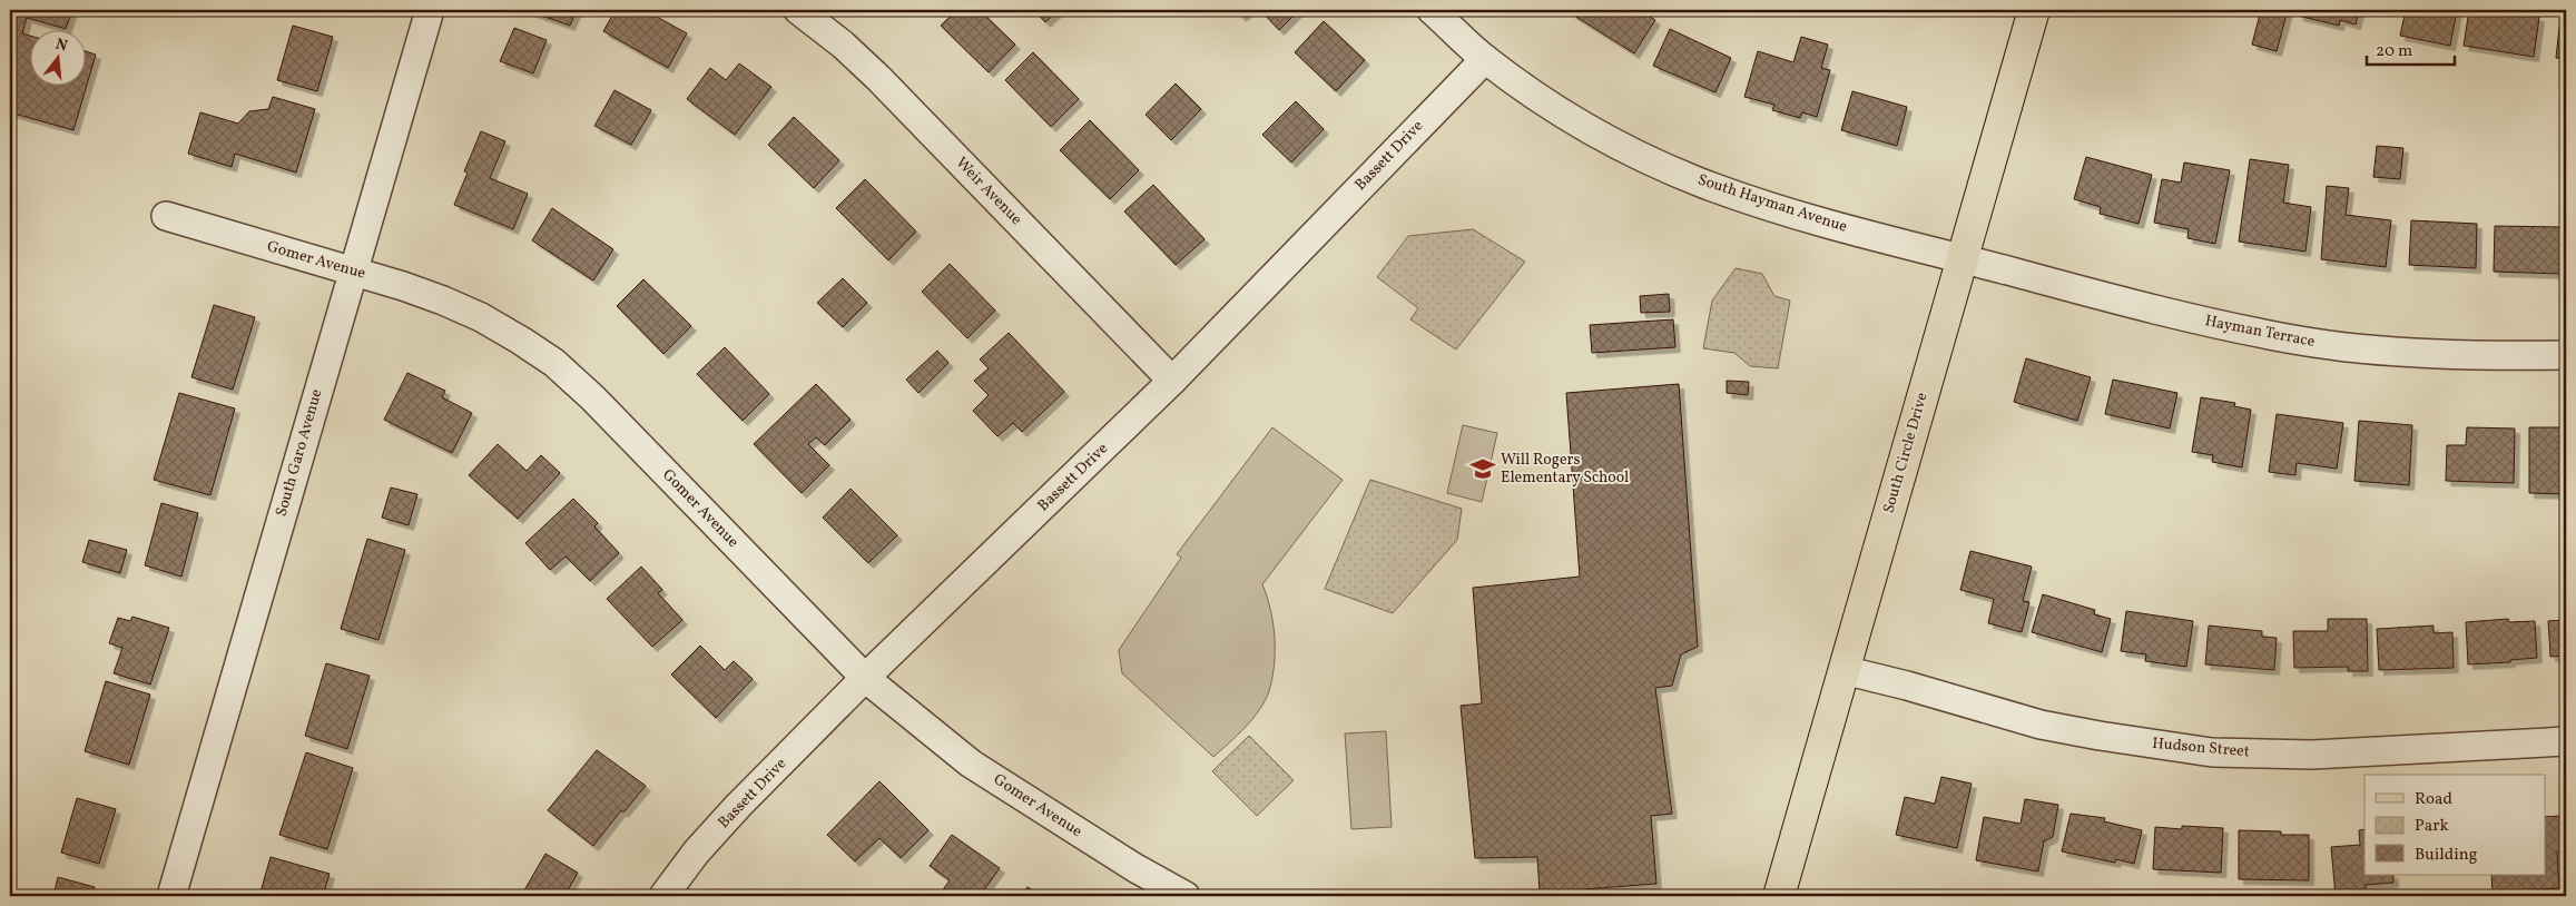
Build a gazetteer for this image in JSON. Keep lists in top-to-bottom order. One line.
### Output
{"streets":{"main road":["South Circle Drive"],"street":["Bassett Drive","Weir Avenue","South Hayman Avenue","Gomer Avenue","Hayman Terrace","South Garo Avenue","Hudson Street"]},"crossings":[["Bassett Drive","Weir Avenue"],["Bassett Drive","South Hayman Avenue"],["Bassett Drive","Gomer Avenue"],["South Hayman Avenue","Hayman Terrace"],["South Hayman Avenue","South Circle Drive"],["Gomer Avenue","South Garo Avenue"],["Hayman Terrace","South Circle Drive"],["South Circle Drive","Hudson Street"]],"places":{"school or university":["Will Rogers Elementary School"]},"legend":["Road","Park","Building"],"scale_bar":"20 m","north":"top"}
